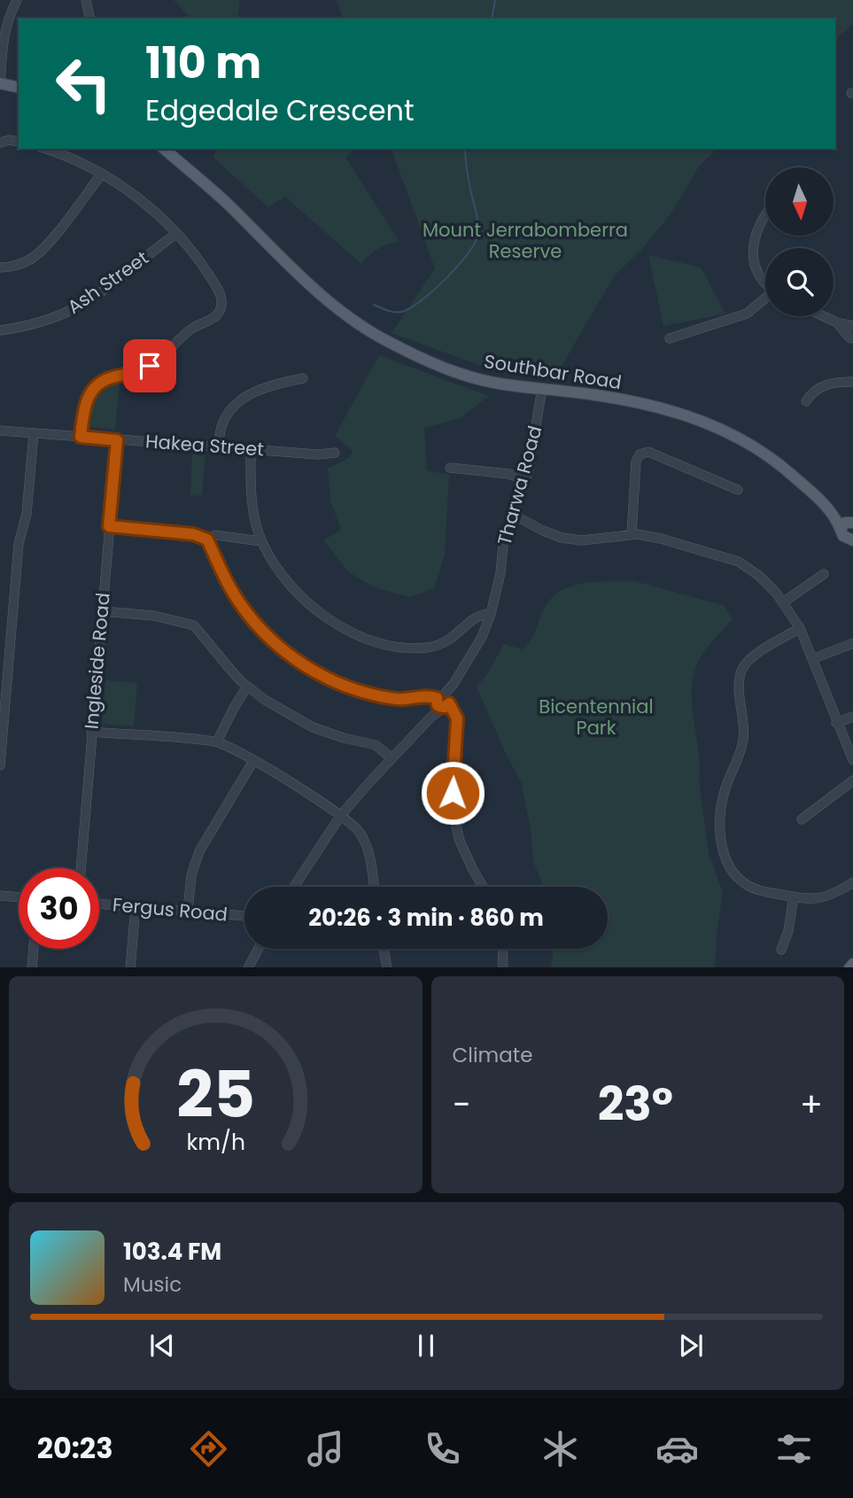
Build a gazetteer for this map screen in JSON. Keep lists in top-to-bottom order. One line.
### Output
{"streets":{"main road":["Southbar Road"],"street":["Ash Street","Hakea Street","Tharwa Road","Ingleside Road","Fergus Road"]},"crossings":[["Southbar Road","Tharwa Road"],["Hakea Street","Ingleside Road"]],"parks":["Mount Jerrabomberra Reserve","Bicentennial Park"],"north":"bottom","page":{"turn":["110 m","Edgedale Crescent"],"limit":"30","trip":"20:26 · 3 min · 860 m","tile":"Climate","heat":["−","23°","+"],"song":["103.4 FM","Music"],"tabs":"20:23","gauge":["25","km/h"]}}
